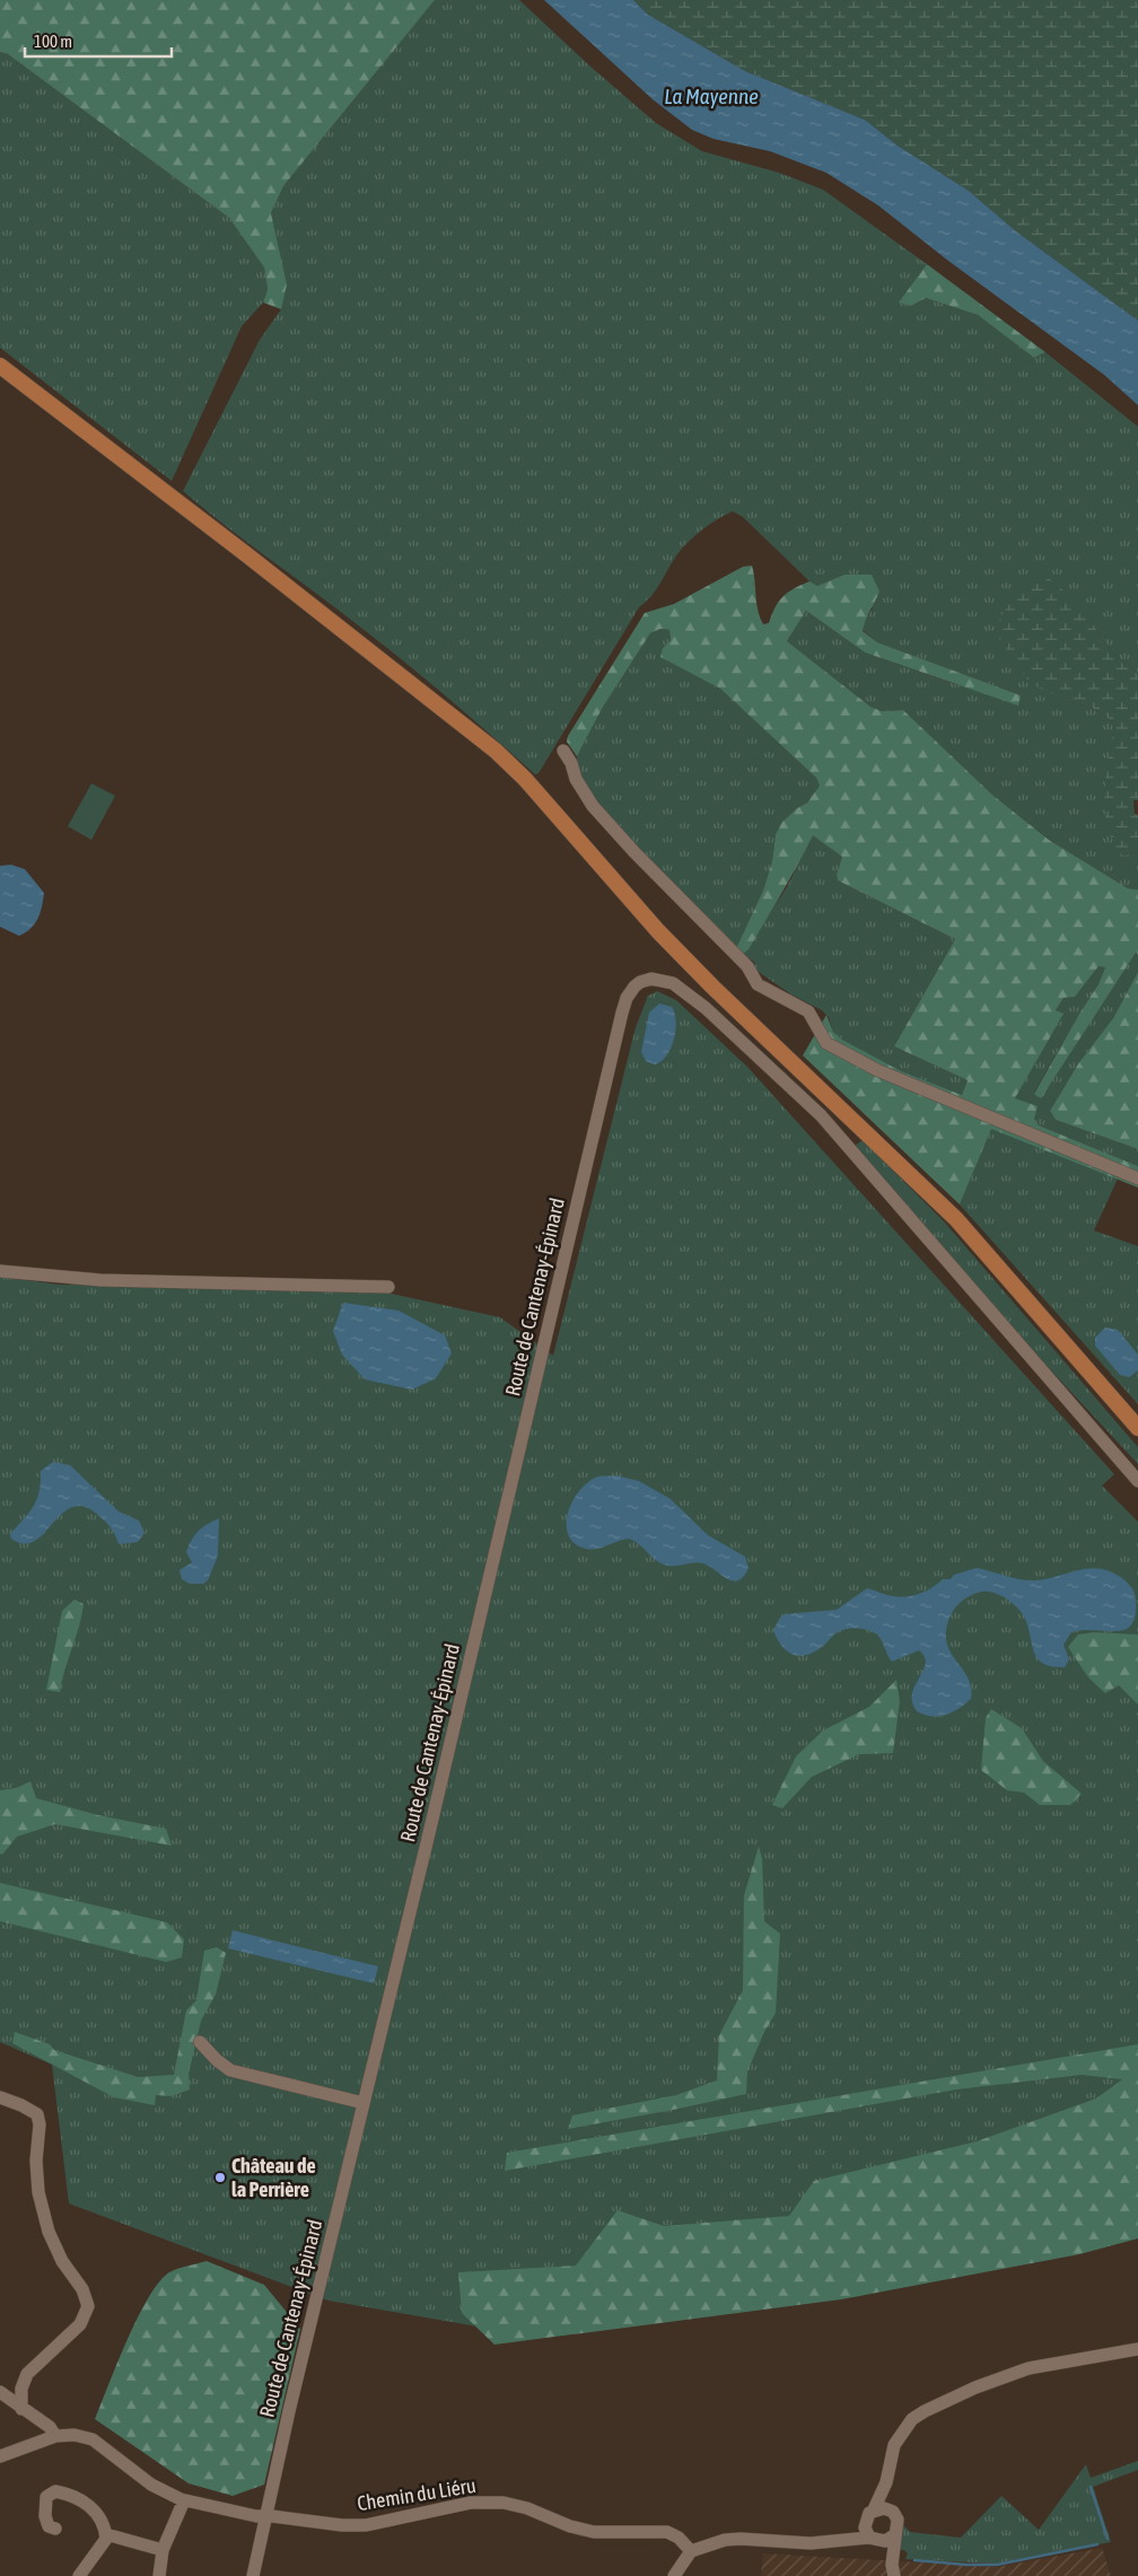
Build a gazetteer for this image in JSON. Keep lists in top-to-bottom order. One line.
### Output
{"streets":{"street":["Route de Cantenay-Épinard","Chemin du Liéru"]},"crossings":[["Route de Cantenay-Épinard","Chemin du Liéru"]],"water":["La Mayenne"],"places":["Château de la Perrière"],"scale_bar":"100 m"}
